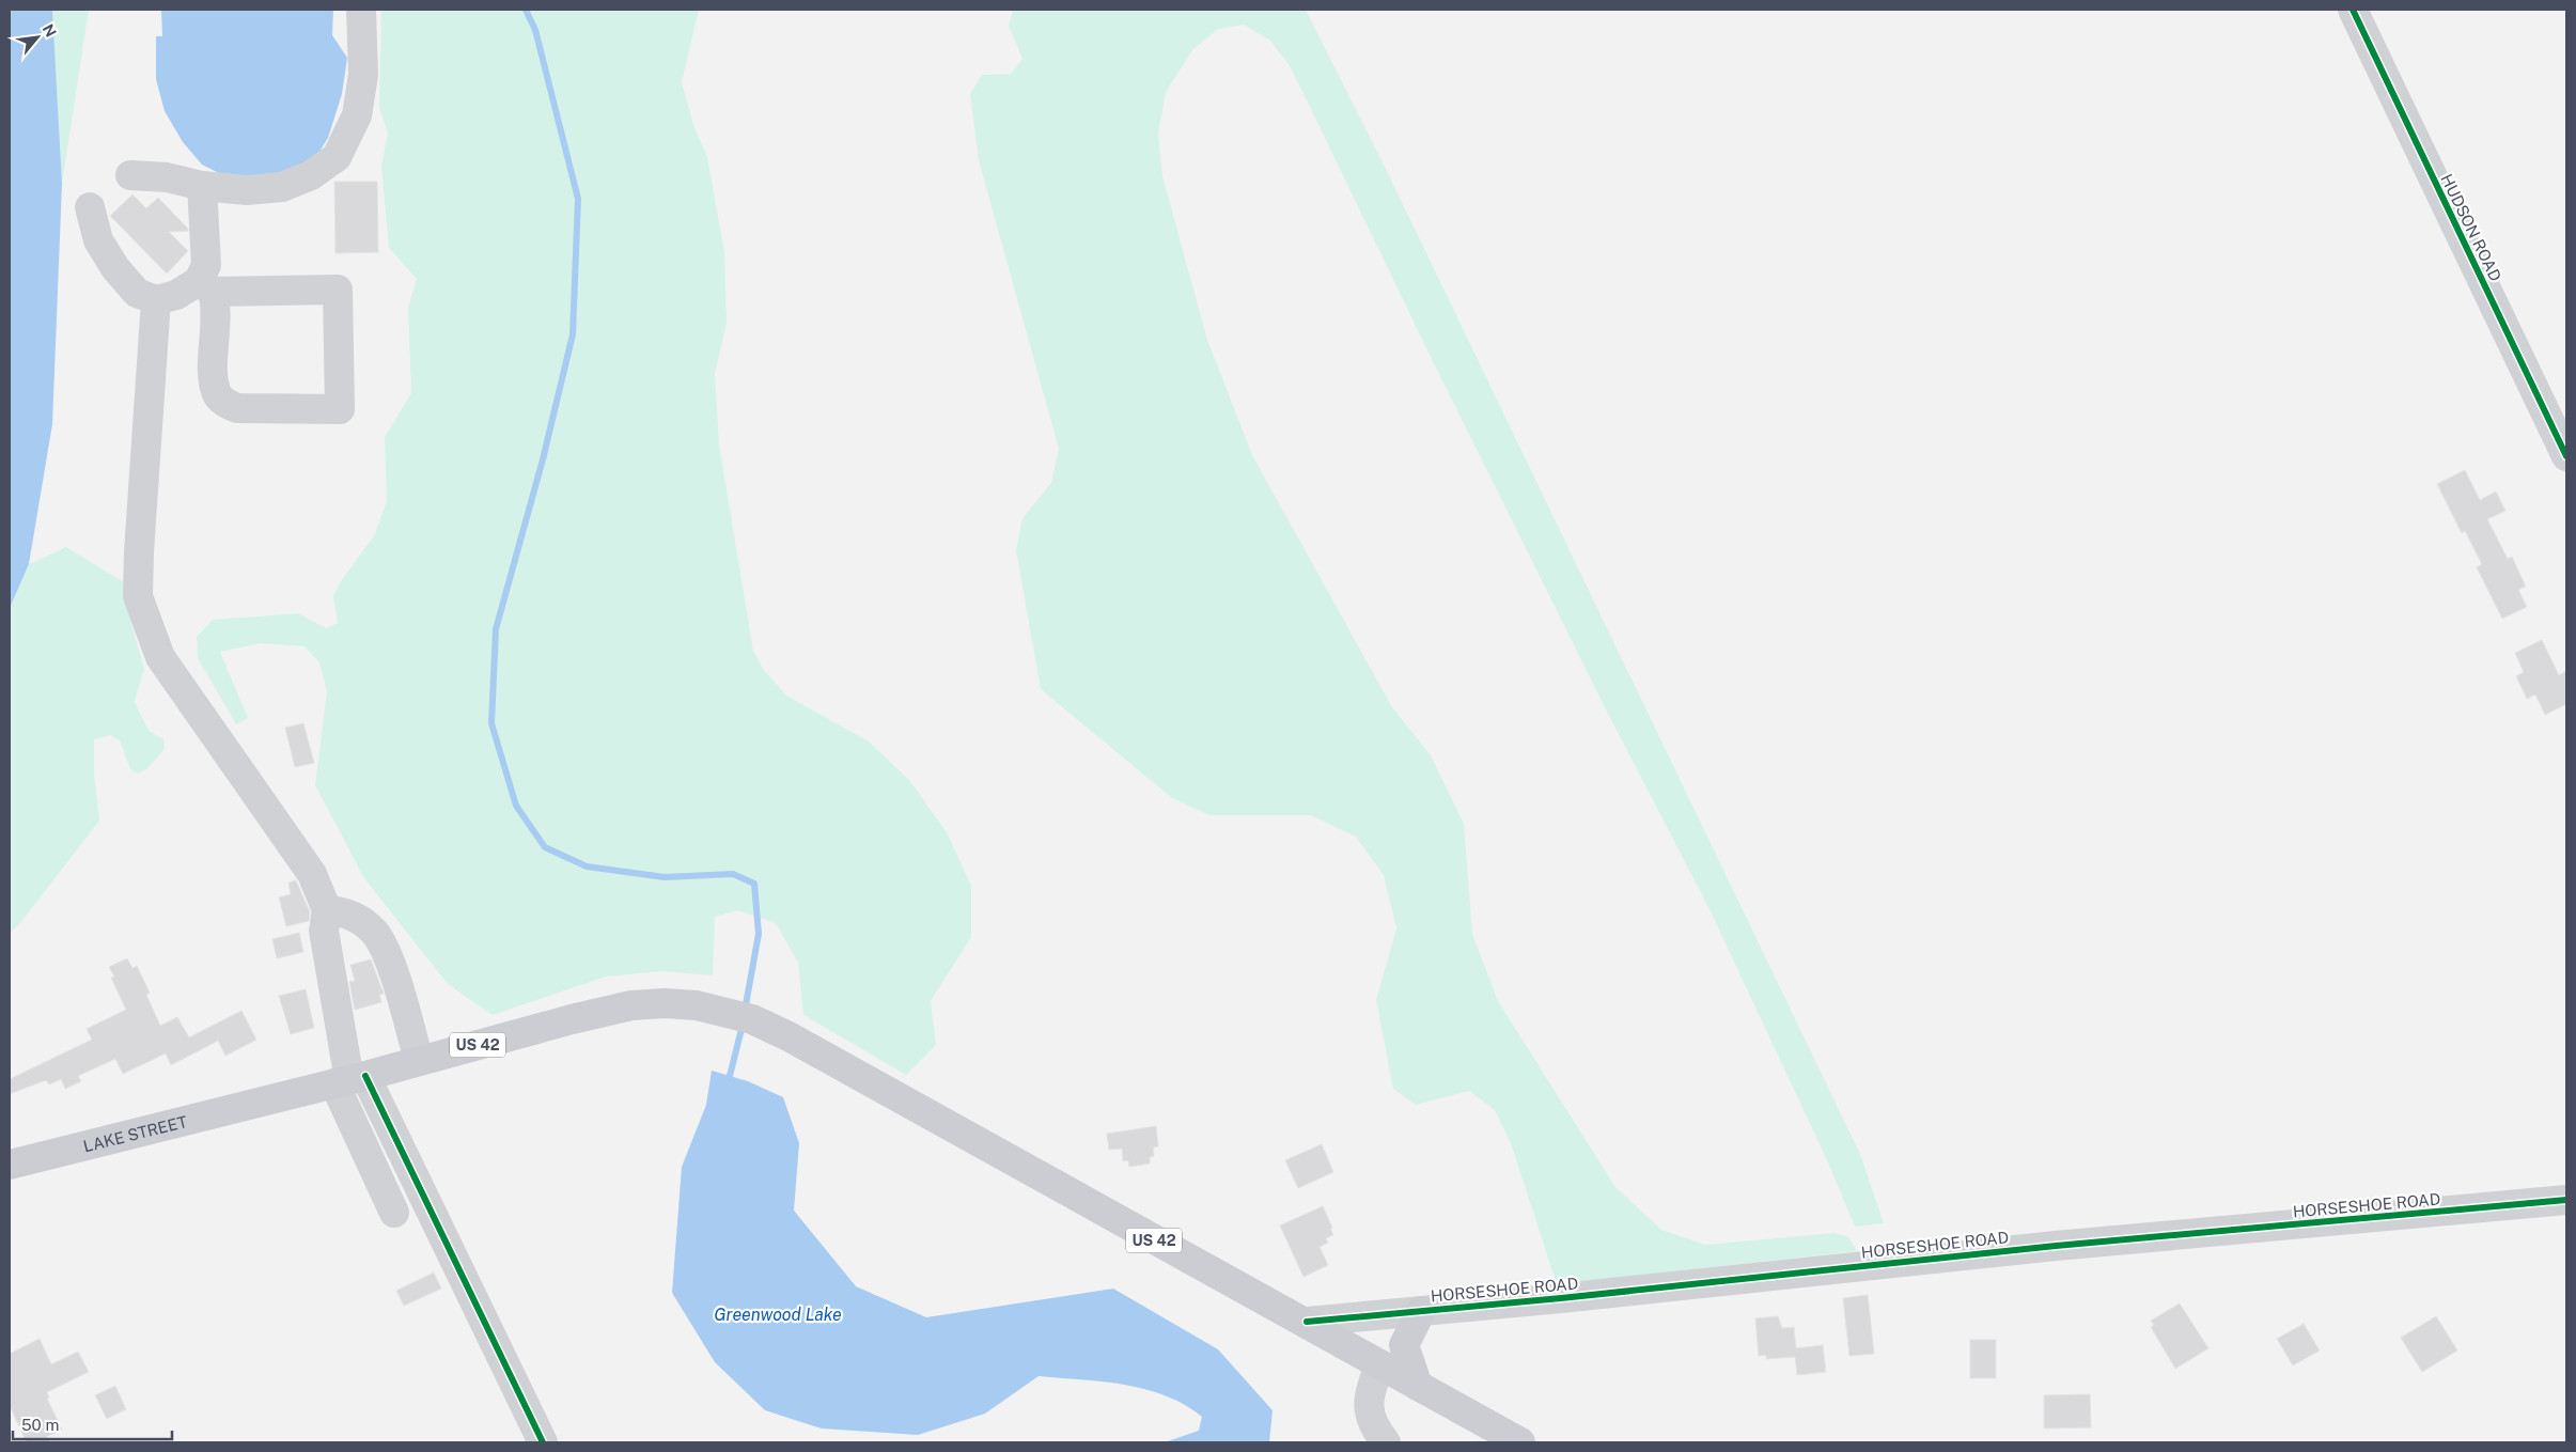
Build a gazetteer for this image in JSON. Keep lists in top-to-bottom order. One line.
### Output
{"streets":{"main road":["US 42","LAKE STREET"],"street":["HUDSON ROAD","HORSESHOE ROAD"]},"crossings":[["US 42","LAKE STREET"],["US 42","HORSESHOE ROAD"]],"water":["Greenwood Lake"],"scale_bar":"50 m","north":"top right"}
